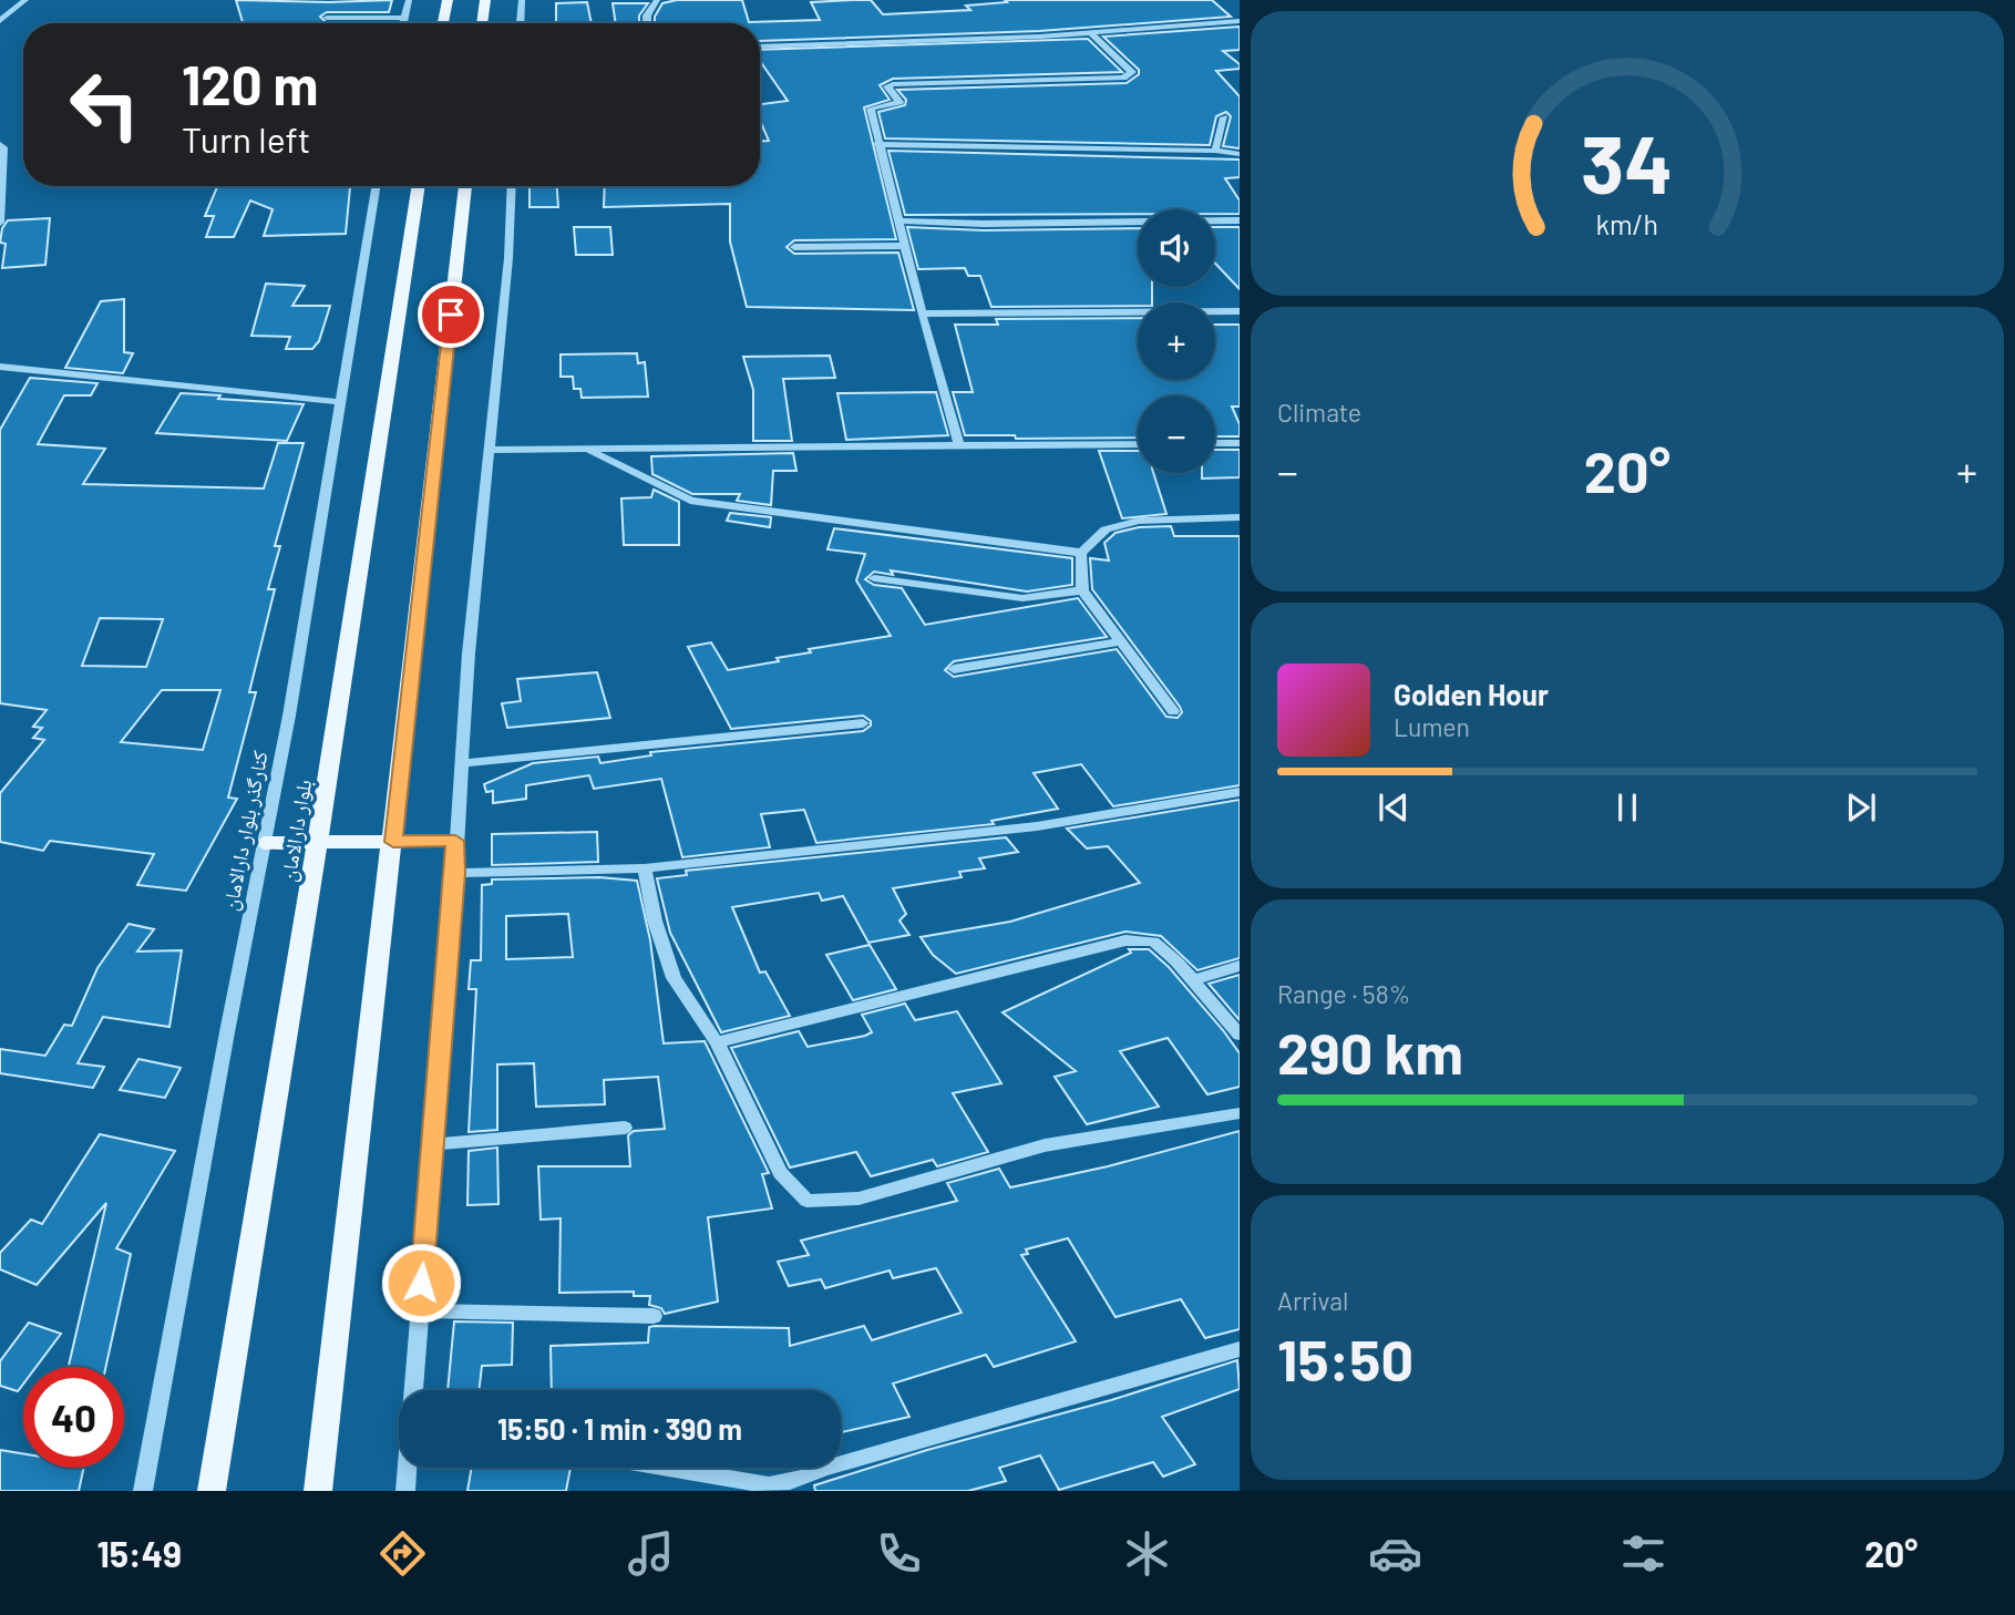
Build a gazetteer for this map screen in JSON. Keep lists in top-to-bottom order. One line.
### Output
{"streets":{"main road":["بلوار دارالامان"],"street":["کنارگذر بلوار دارالامان"]},"page":{"turn":["120 m","Turn left"],"map_buttons":["+","−"],"tile":["Climate",["Range · 58%","290 km"],["Arrival","15:50"]],"heat":["−","20°","+"],"song":["Golden Hour","Lumen"],"limit":"40","trip":"15:50 · 1 min · 390 m","tabs":["15:49","20°"],"gauge":["34","km/h"]}}
